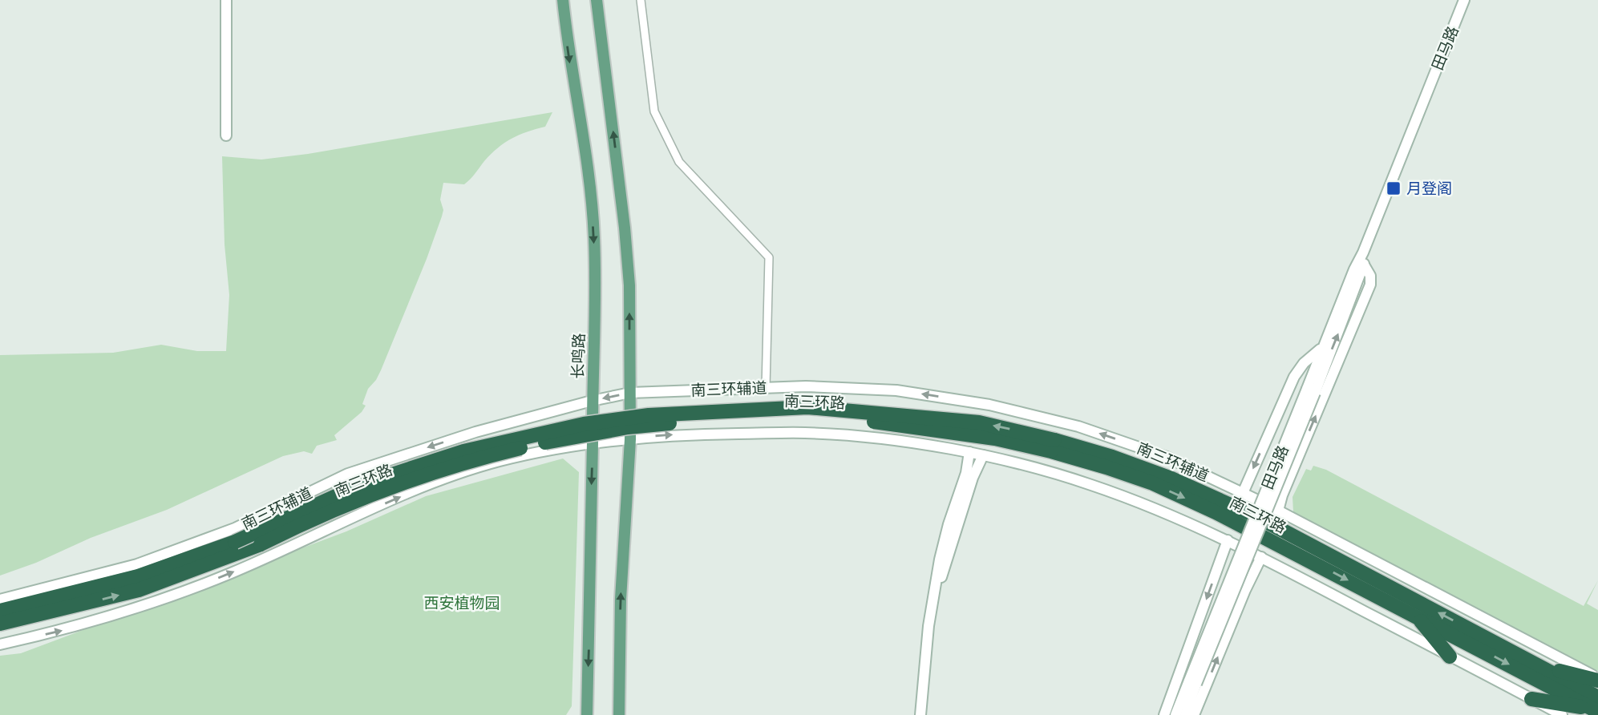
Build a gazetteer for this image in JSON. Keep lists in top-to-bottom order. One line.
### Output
{"streets":{"highway":["南三环路"],"main road":["田马路","长鸣路","南三环辅道"]},"crossings":[["长鸣路","南三环辅道"]],"parks":["西安植物园"],"places":{"transit":["月登阁"]}}
